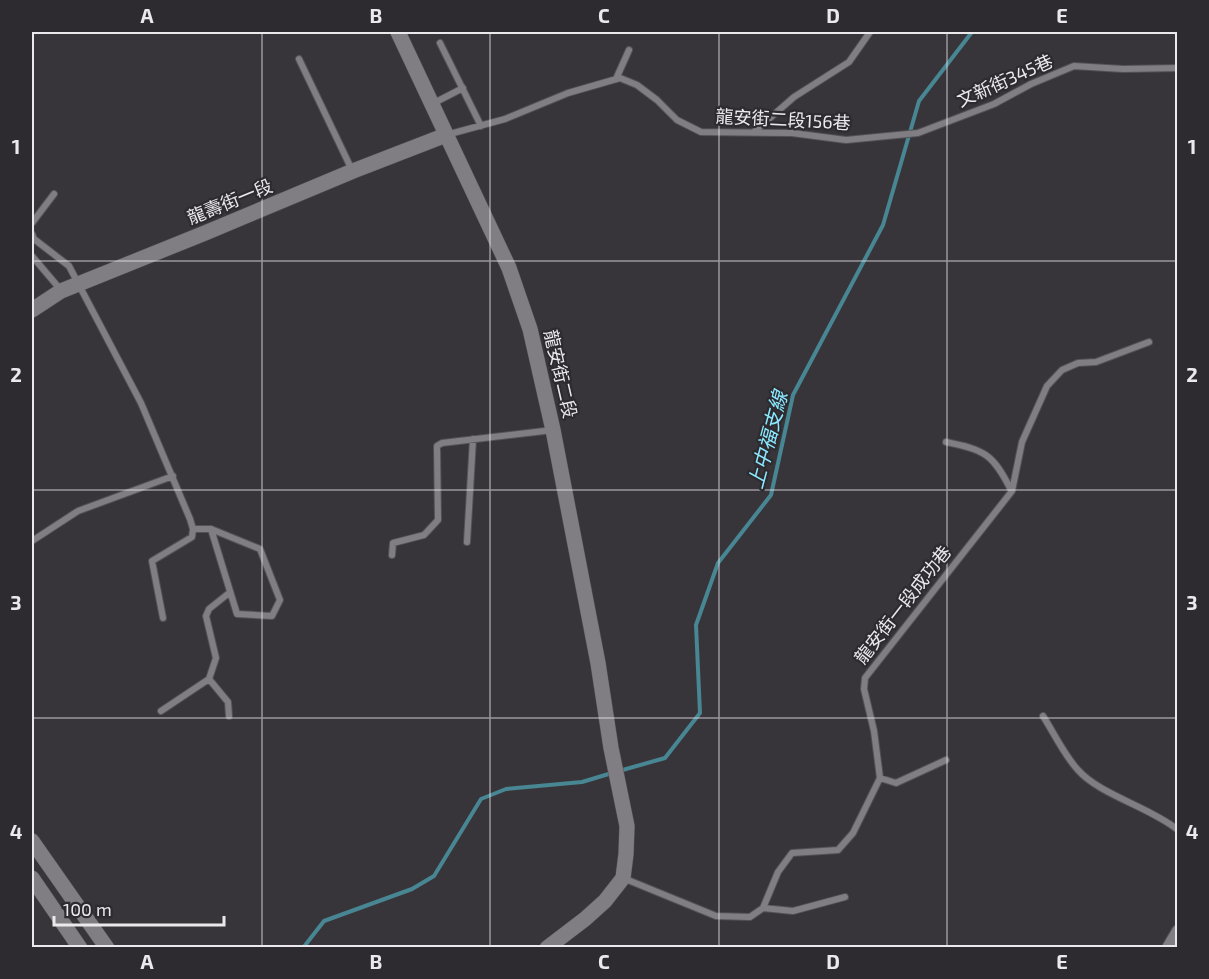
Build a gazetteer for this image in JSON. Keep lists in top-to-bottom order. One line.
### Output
{"streets":{"street":["龍壽街一段","龍安街二段"],"lane":["文新街345巷","龍安街二段156巷","龍安街一段成功巷"]},"crossings":[["文新街345巷","龍安街二段156巷"],["龍壽街一段","龍安街二段"]],"water":["上中福支線"],"scale_bar":"100 m","grid":{"columns":["A","B","C","D","E"],"rows":["1","2","3","4"]}}
